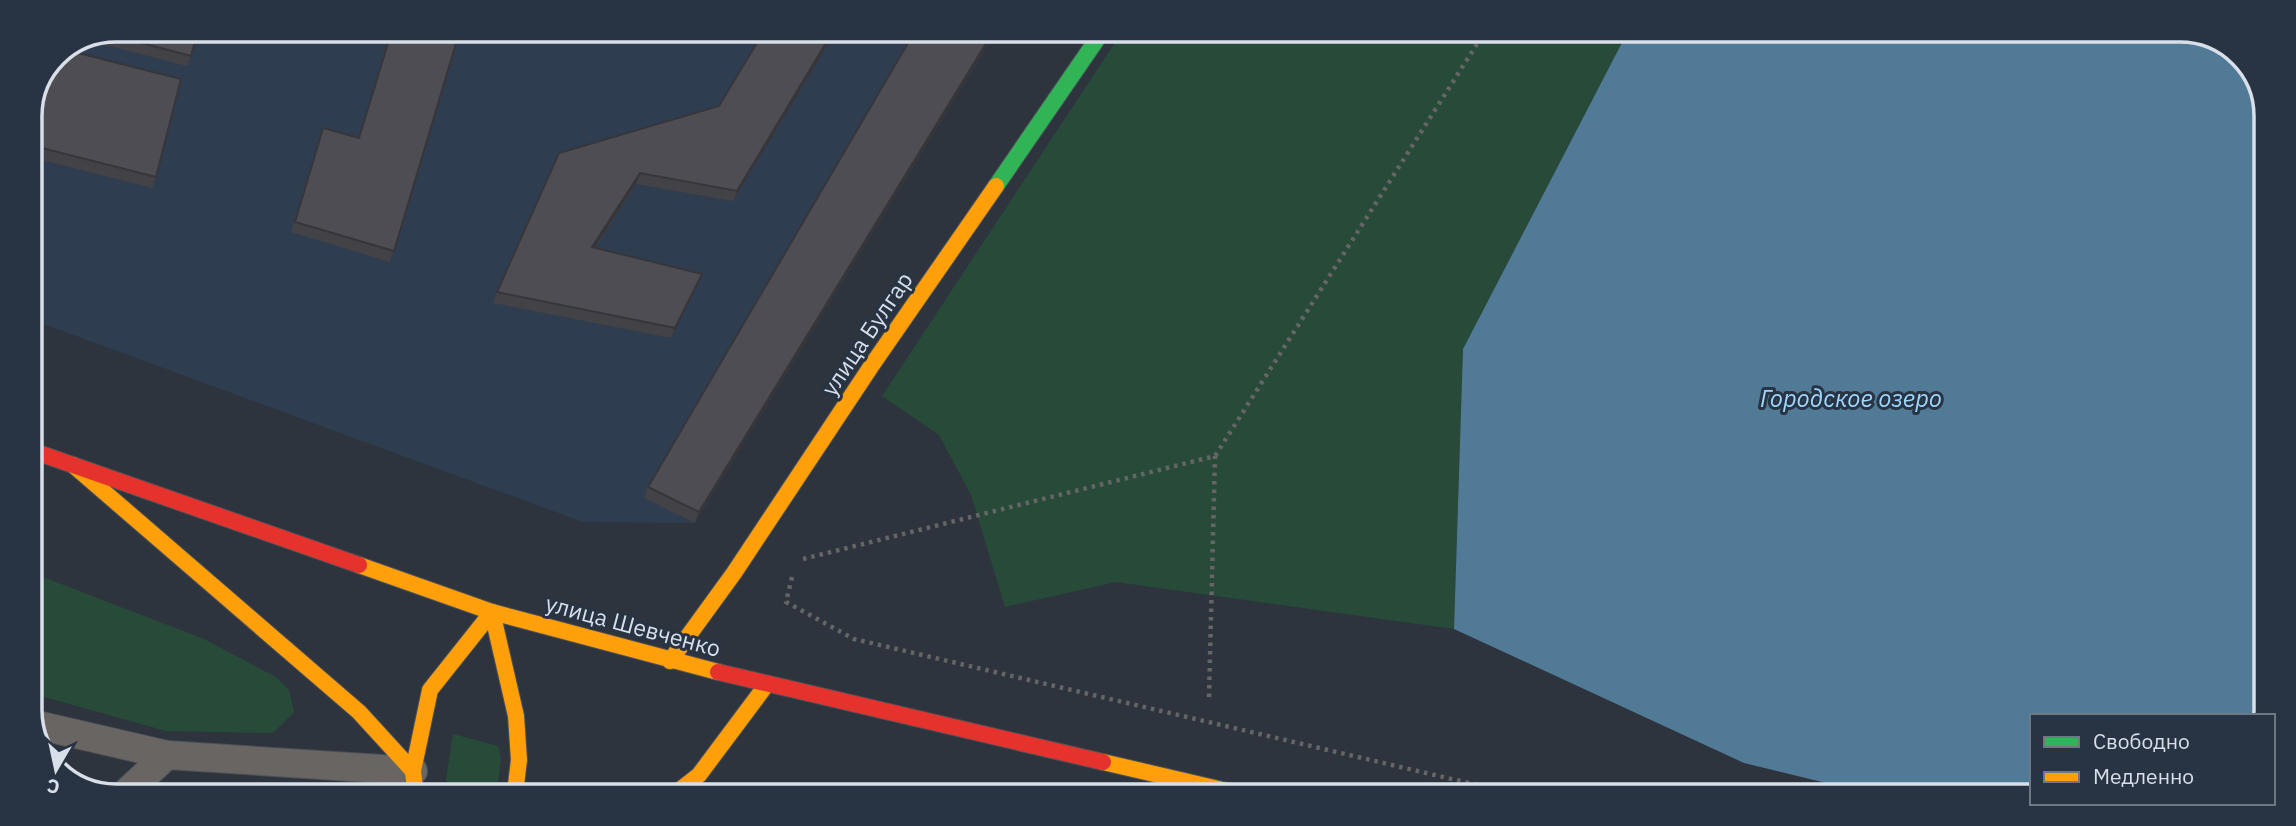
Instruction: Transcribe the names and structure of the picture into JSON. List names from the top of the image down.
{
  "streets": {
    "street": ["улица Булгар", "улица Шевченко"]
  },
  "crossings": [
    ["улица Булгар", "улица Шевченко"]
  ],
  "water": ["Городское озеро"],
  "legend": ["Свободно", "Медленно"],
  "north": "bottom"
}
